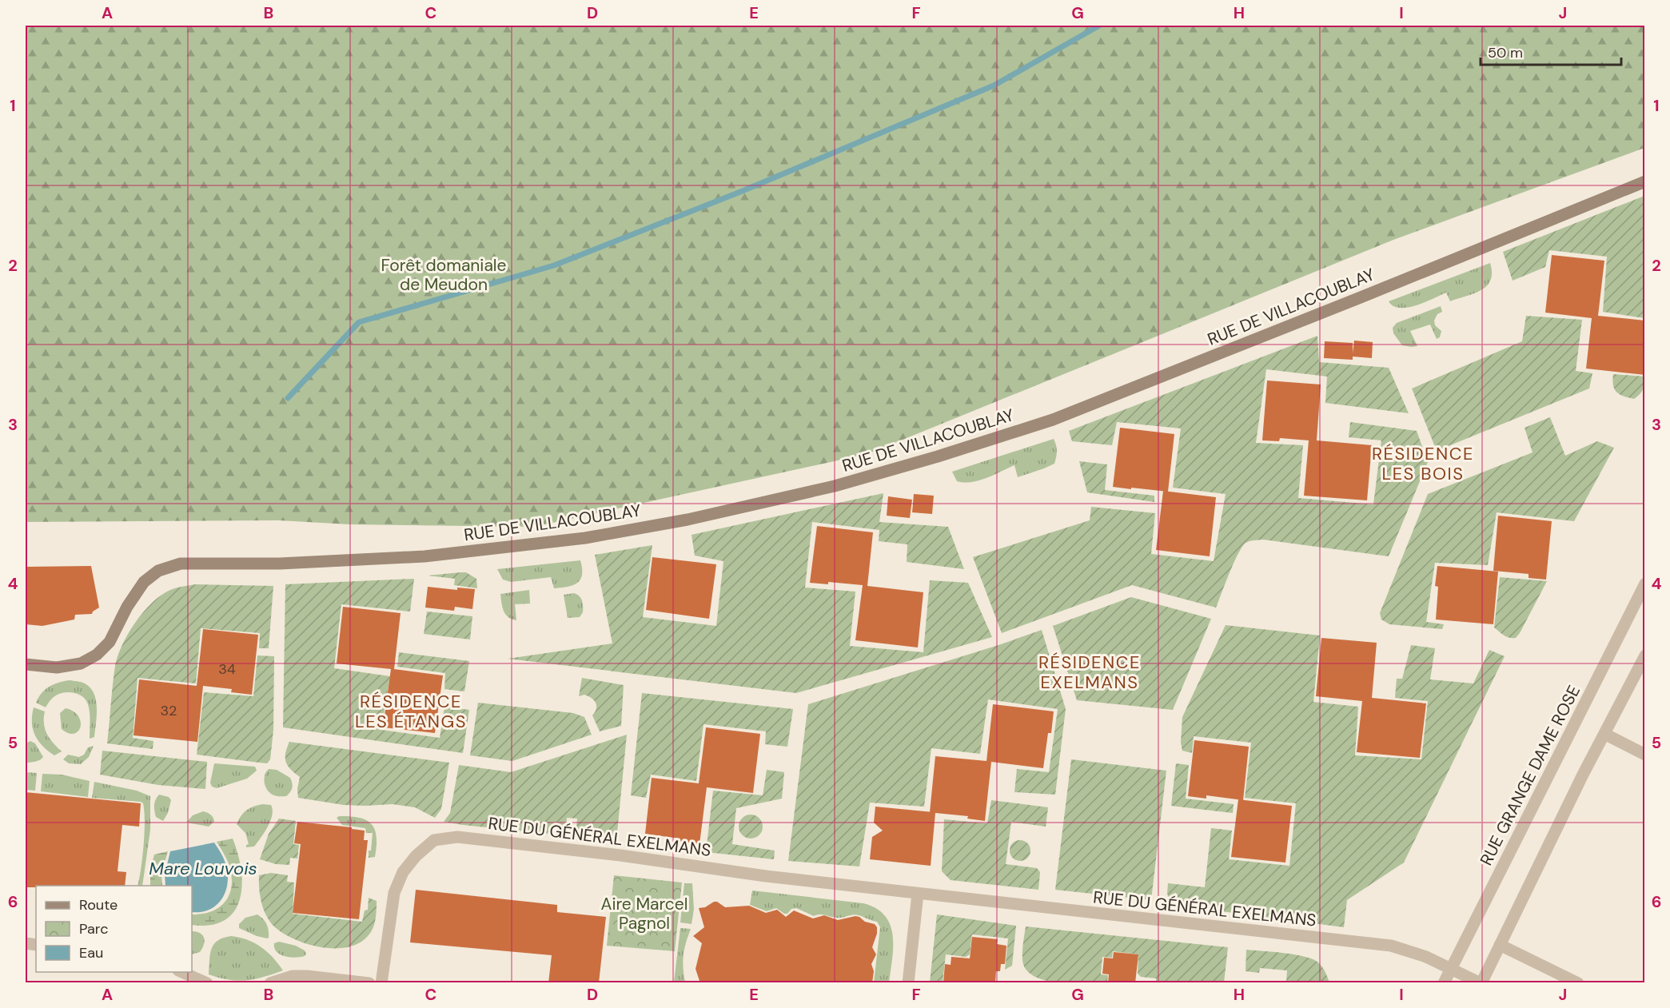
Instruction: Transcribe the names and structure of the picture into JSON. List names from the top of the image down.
{
  "streets": {
    "street": ["RUE DE VILLACOUBLAY", "RUE GRANGE DAME ROSE", "RUE DU GÉNÉRAL EXELMANS"]
  },
  "crossings": [
    ["RUE GRANGE DAME ROSE", "RUE DU GÉNÉRAL EXELMANS"]
  ],
  "districts": ["RÉSIDENCE LES BOIS", "RÉSIDENCE EXELMANS", "RÉSIDENCE LES ÉTANGS"],
  "water": ["Mare Louvois"],
  "parks": ["Forêt domaniale de Meudon", "Aire Marcel Pagnol"],
  "house_numbers": ["34", "32"],
  "legend": ["Route", "Parc", "Eau"],
  "scale_bar": "50 m",
  "grid": {
    "columns": [
      "A",
      "B",
      "C",
      "D",
      "E",
      "F",
      "G",
      "H",
      "I",
      "J"
    ],
    "rows": [
      "1",
      "2",
      "3",
      "4",
      "5",
      "6"
    ]
  }
}
